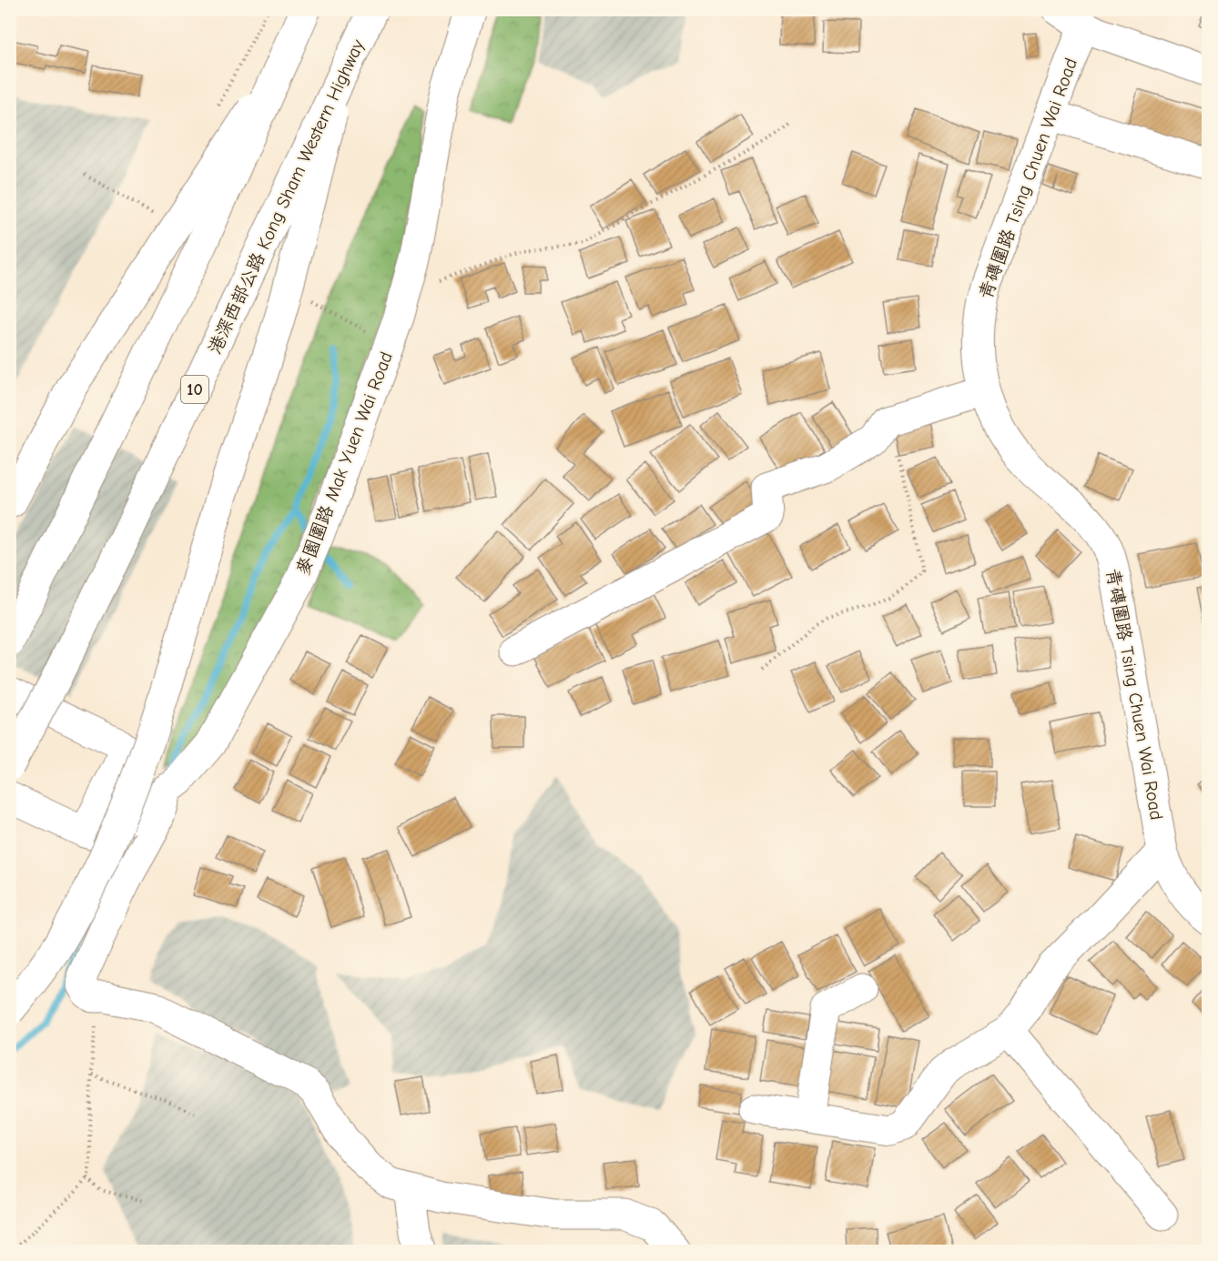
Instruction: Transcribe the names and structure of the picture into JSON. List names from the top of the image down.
{
  "streets": {
    "main road": [
      "青磚圍路 Tsing Chuen Wai Road",
      "港深西部公路 Kong Sham Western Highway",
      "10",
      "麥園圍路 Mak Yuen Wai Road"
    ]
  }
}
